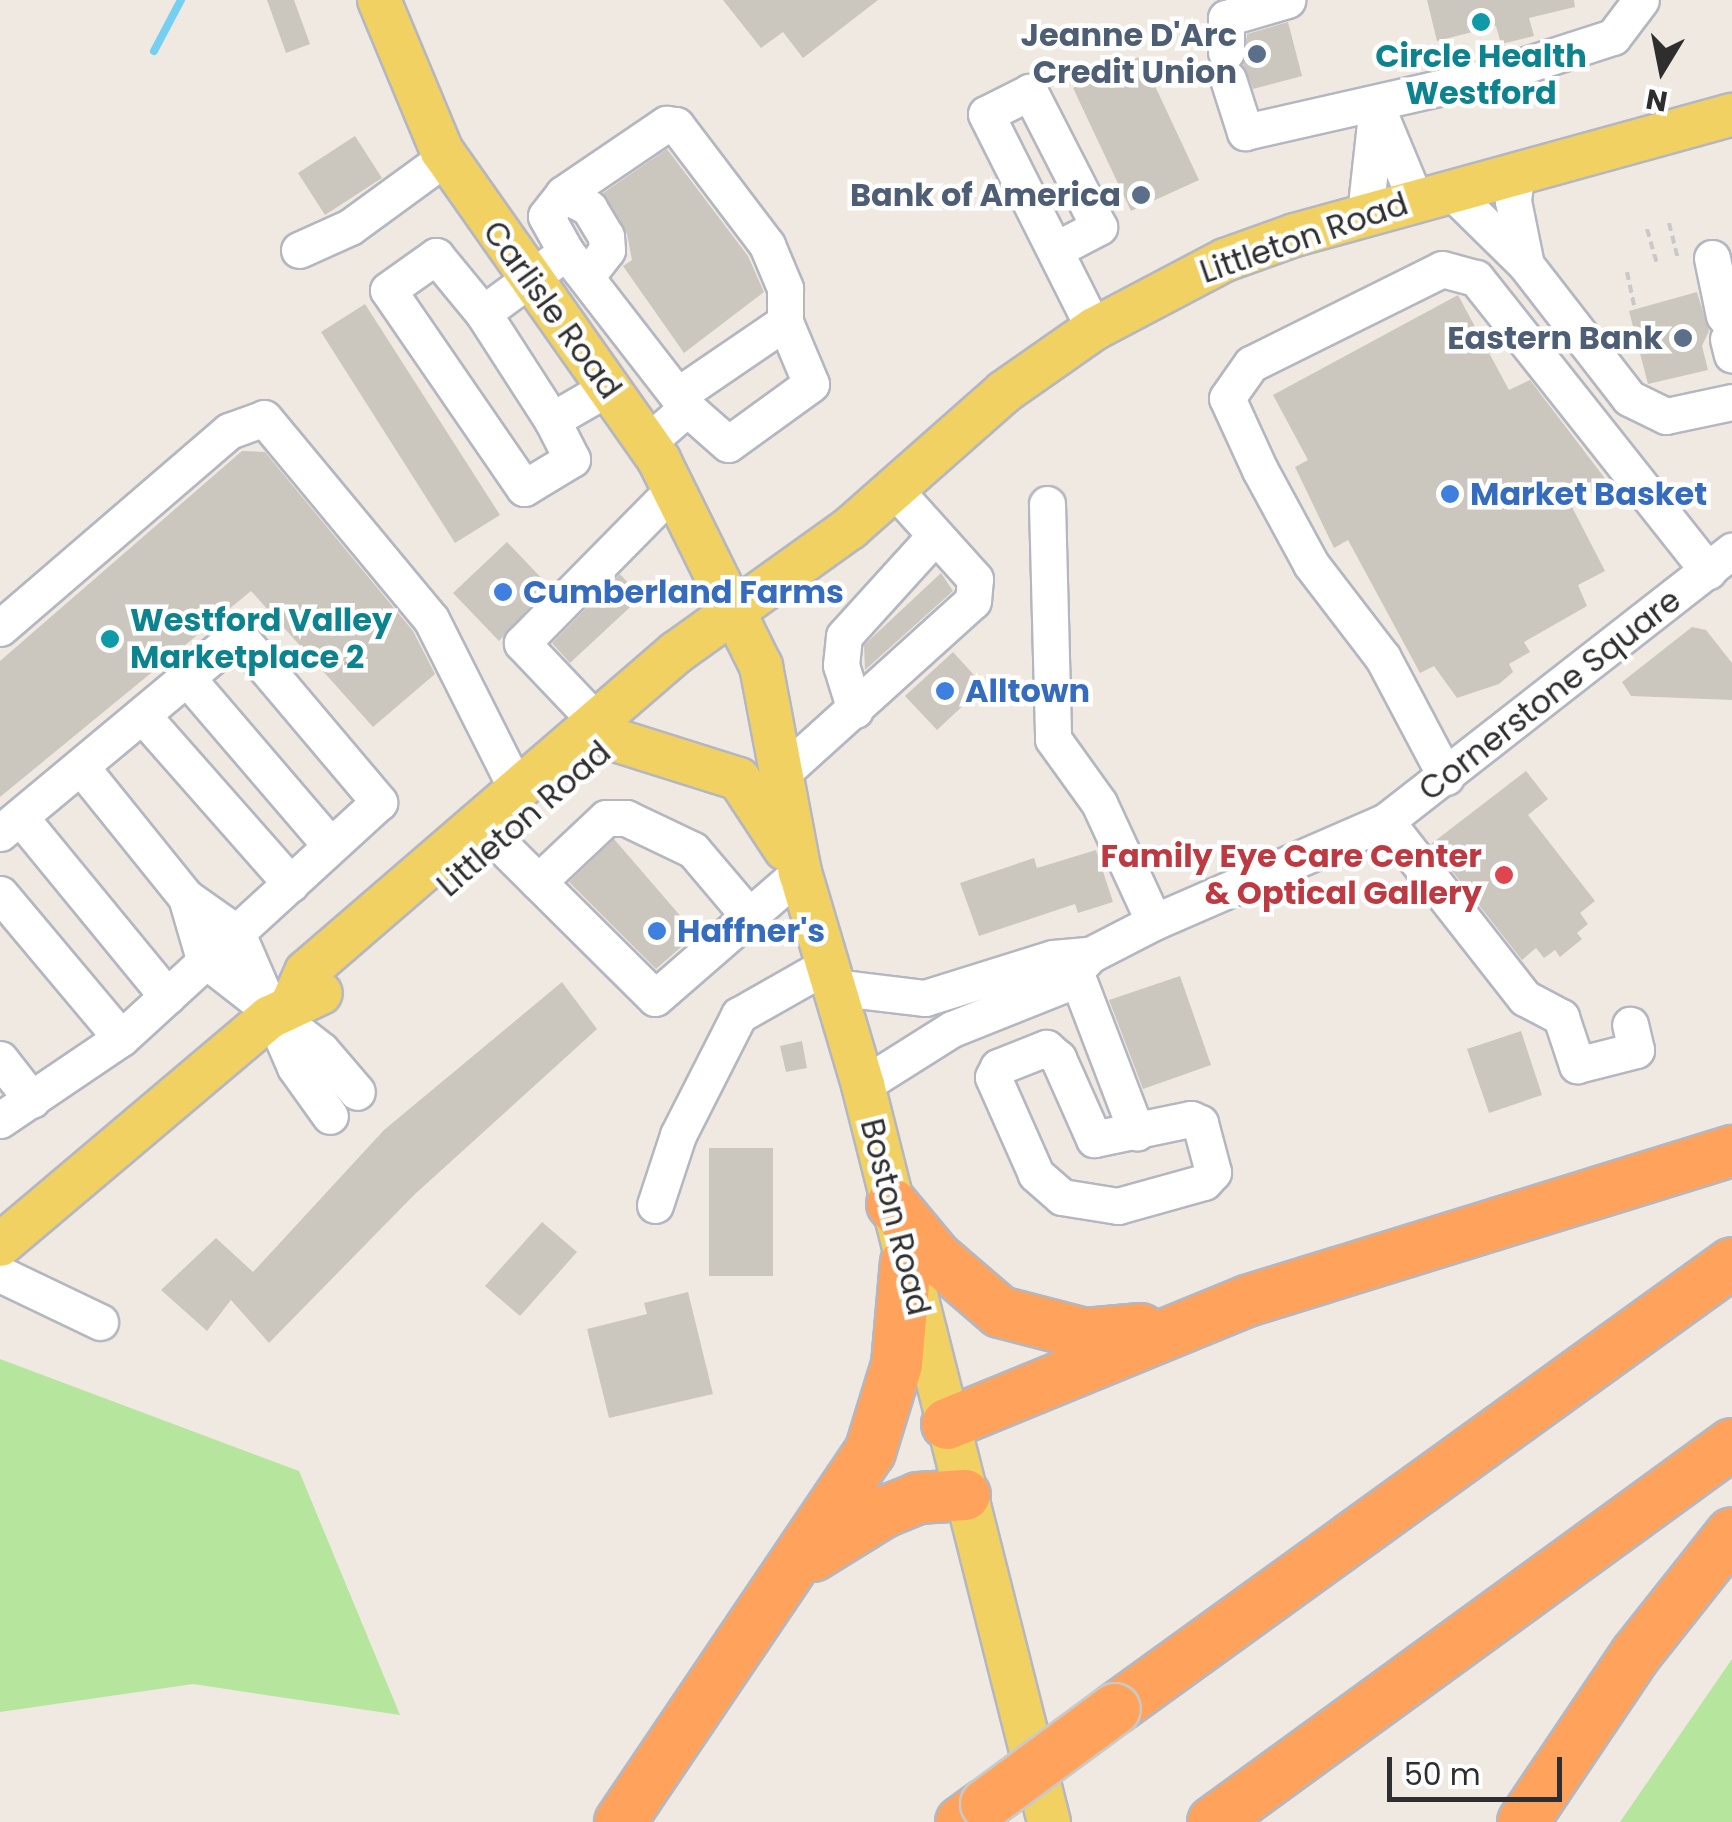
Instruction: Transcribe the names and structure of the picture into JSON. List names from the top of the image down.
{
  "streets": {
    "main road": ["Littleton Road", "Carlisle Road", "Boston Road"],
    "lane": ["Cornerstone Square"]
  },
  "crossings": [
    ["Littleton Road", "Carlisle Road"],
    ["Littleton Road", "Boston Road"],
    ["Carlisle Road", "Boston Road"],
    ["Cornerstone Square", "Boston Road"]
  ],
  "places": [
    "Circle Health Westford",
    "Jeanne D'Arc Credit Union",
    "Bank of America",
    "Eastern Bank",
    "Market Basket",
    "Cumberland Farms",
    "Westford Valley Marketplace 2",
    "Alltown",
    "Family Eye Care Center & Optical Gallery",
    "Haffner's"
  ],
  "scale_bar": "50 m",
  "north": "bottom"
}
